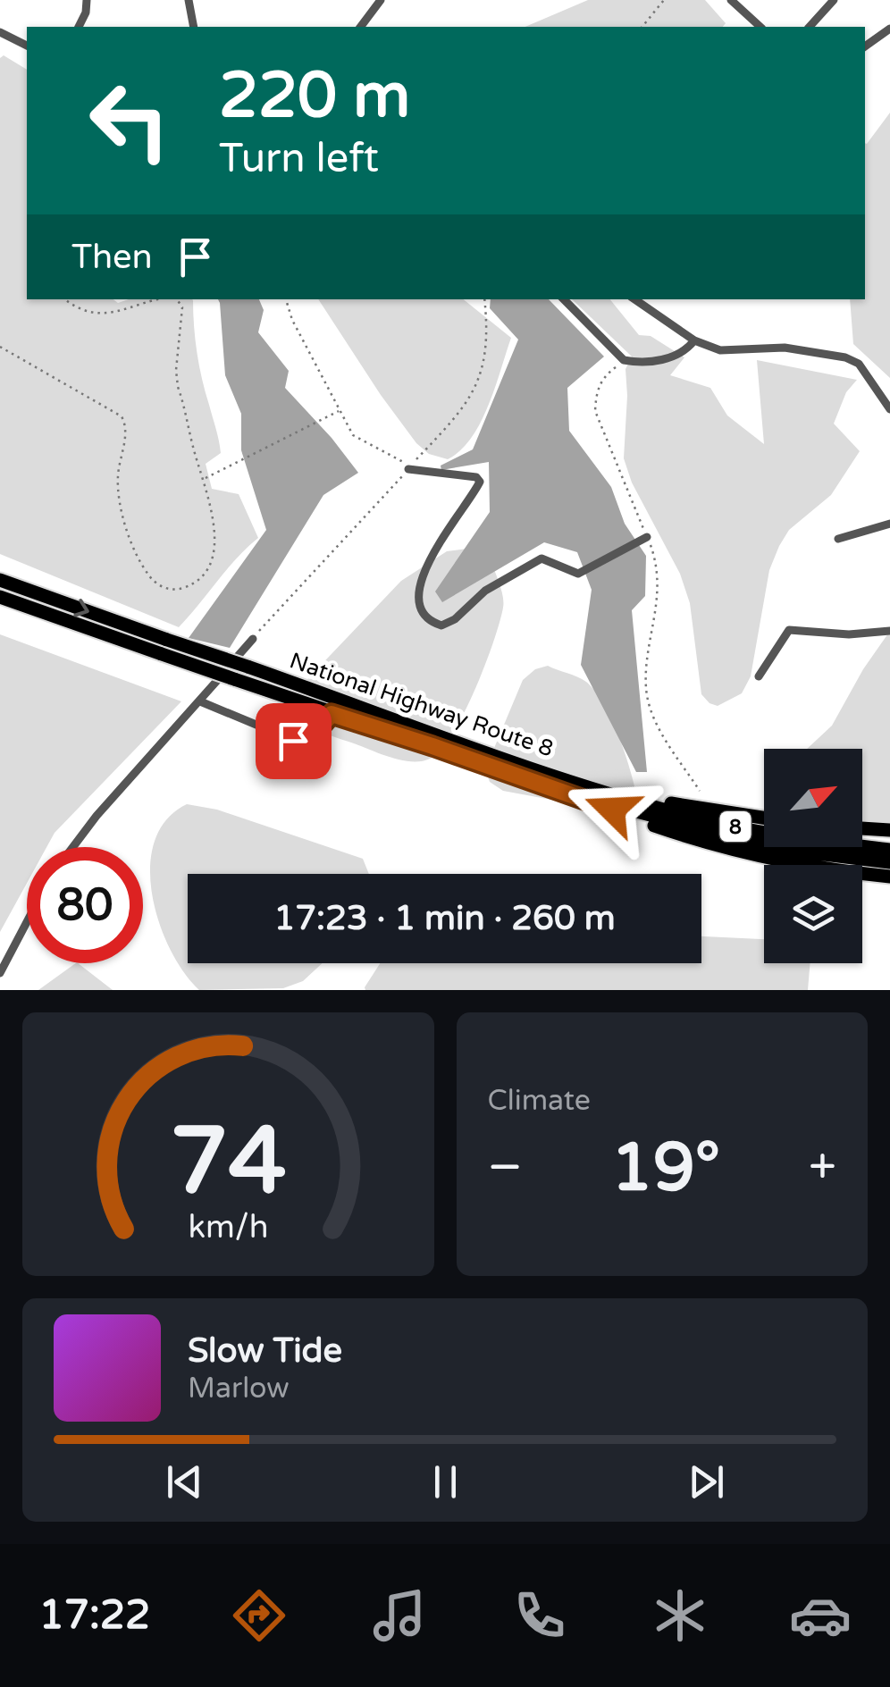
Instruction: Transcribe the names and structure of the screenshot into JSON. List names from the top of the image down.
{
  "streets": {
    "highway": ["National Highway Route 8", "8"]
  },
  "north": "top right",
  "page": {
    "turn": ["220 m", "Turn left"],
    "then": "Then",
    "limit": "80",
    "trip": "17:23 · 1 min · 260 m",
    "tile": "Climate",
    "heat": ["−", "19°", "+"],
    "song": ["Slow Tide", "Marlow"],
    "tabs": "17:22",
    "gauge": ["74", "km/h"]
  }
}
